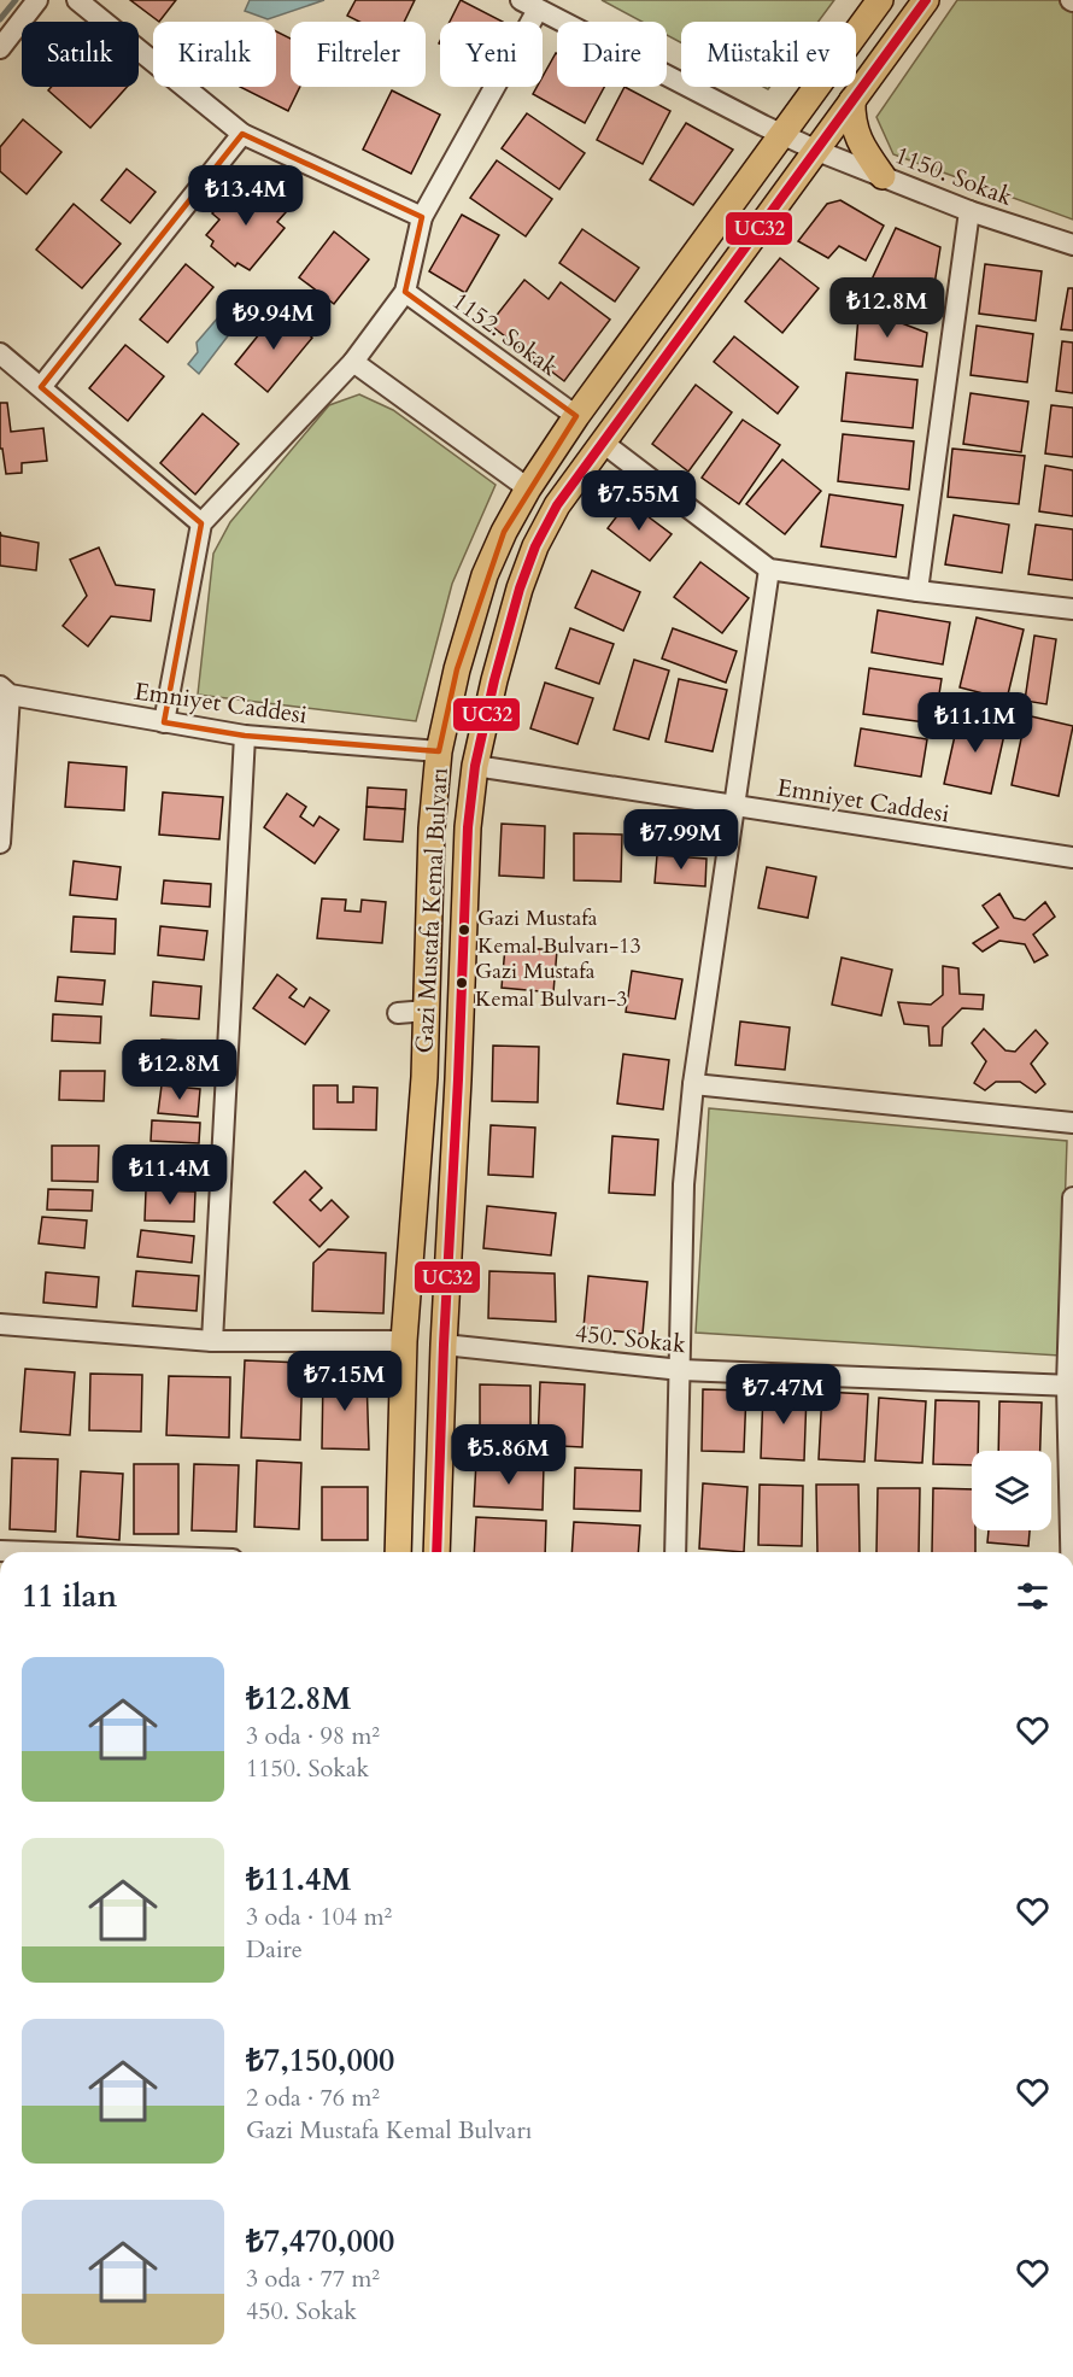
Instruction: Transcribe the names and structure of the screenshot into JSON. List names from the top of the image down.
{
  "streets": {
    "main road": ["Gazi Mustafa Kemal Bulvarı"],
    "street": [
      "1150. Sokak",
      "1152. Sokak",
      "Emniyet Caddesi",
      "450. Sokak"
    ]
  },
  "crossings": [
    ["1150. Sokak", "Gazi Mustafa Kemal Bulvarı"],
    ["1152. Sokak", "Gazi Mustafa Kemal Bulvarı"],
    ["Emniyet Caddesi", "Gazi Mustafa Kemal Bulvarı"],
    ["Gazi Mustafa Kemal Bulvarı", "450. Sokak"]
  ],
  "places": ["Gazi Mustafa Kemal Bulvarı-13", "Gazi Mustafa Kemal Bulvarı-3"],
  "lines": ["transit line UC32"],
  "page": {
    "chip": [
      "Satılık",
      "Kiralık",
      "Filtreler",
      "Yeni",
      "Daire",
      "Müstakil ev"
    ],
    "price": [
      "₺13.4M",
      "₺12.8M",
      "₺9.94M",
      "₺7.55M",
      "₺11.1M",
      "₺7.99M",
      "₺12.8M",
      "₺11.4M",
      "₺7.15M",
      "₺7.47M",
      "₺5.86M"
    ],
    "heading": "11 ilan",
    "list": [
      {
        "name": "₺12.8M",
        "note": "3 oda · 98 m² · 1150. Sokak"
      },
      {
        "name": "₺11.4M",
        "note": "3 oda · 104 m² · Daire"
      },
      {
        "name": "₺7,150,000",
        "note": "2 oda · 76 m² · Gazi Mustafa Kemal Bulvarı"
      },
      {
        "name": "₺7,470,000",
        "note": "3 oda · 77 m² · 450. Sokak"
      }
    ]
  }
}
